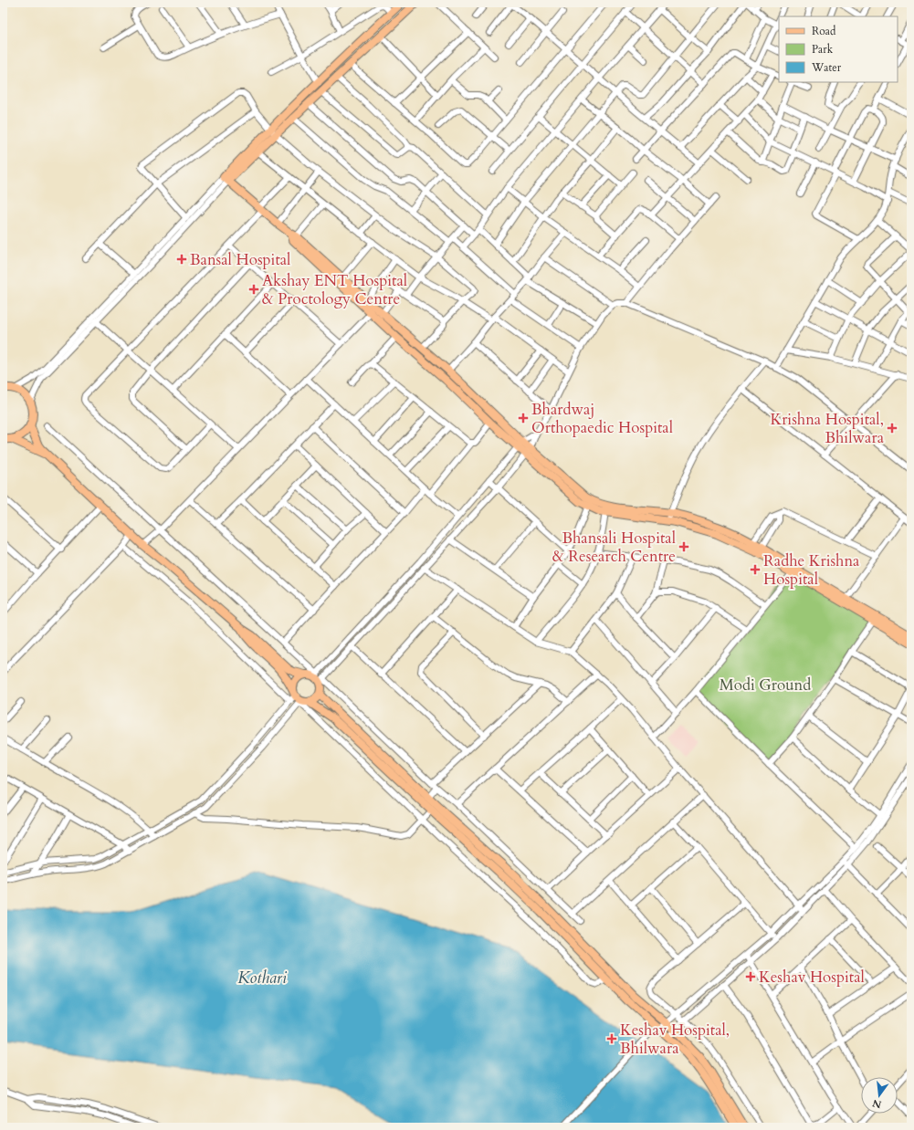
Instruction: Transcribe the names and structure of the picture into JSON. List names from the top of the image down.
{
  "water": ["Kothari"],
  "parks": ["Modi Ground"],
  "places": {
    "health": [
      "Bansal Hospital",
      "Akshay ENT Hospital & Proctology Centre",
      "Bhardwaj Orthopaedic Hospital",
      "Krishna Hospital, Bhilwara",
      "Bhansali Hospital & Research Centre",
      "Radhe Krishna Hospital",
      "Keshav Hospital",
      "Keshav Hospital, Bhilwara"
    ]
  },
  "legend": ["Road", "Park", "Water"],
  "north": "bottom"
}
